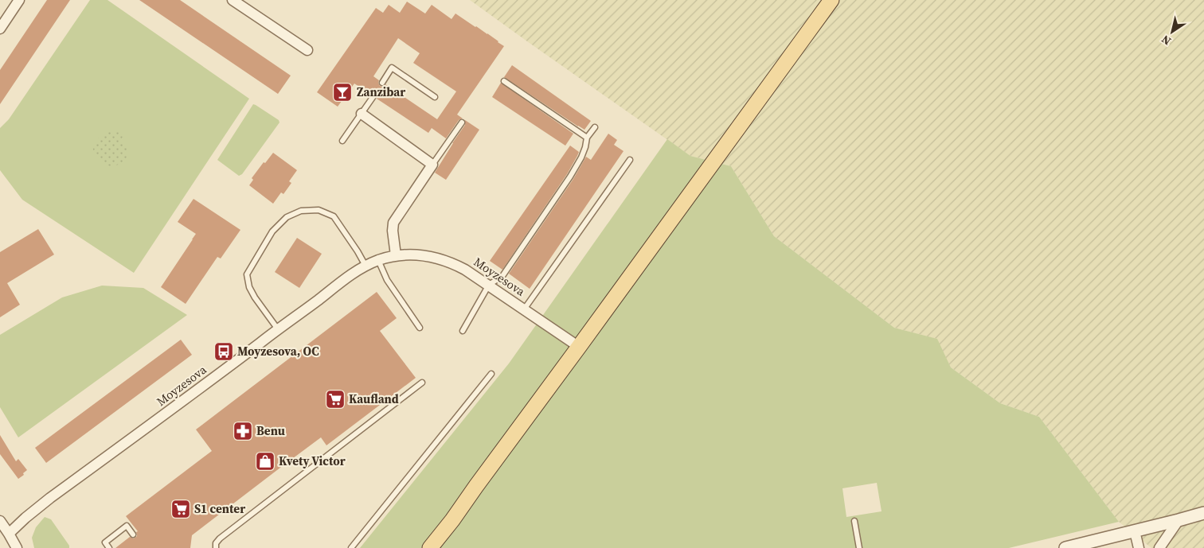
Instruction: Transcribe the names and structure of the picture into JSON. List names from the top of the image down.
{
  "streets": {
    "street": ["Moyzesova"]
  },
  "places": {
    "bar": ["Zanzibar"],
    "bus stop": ["Moyzesova, OC"],
    "supermarket": ["Kaufland", "S1 center"],
    "pharmacy": ["Benu"],
    "shop": ["Kvety Victor"]
  },
  "north": "bottom left"
}
